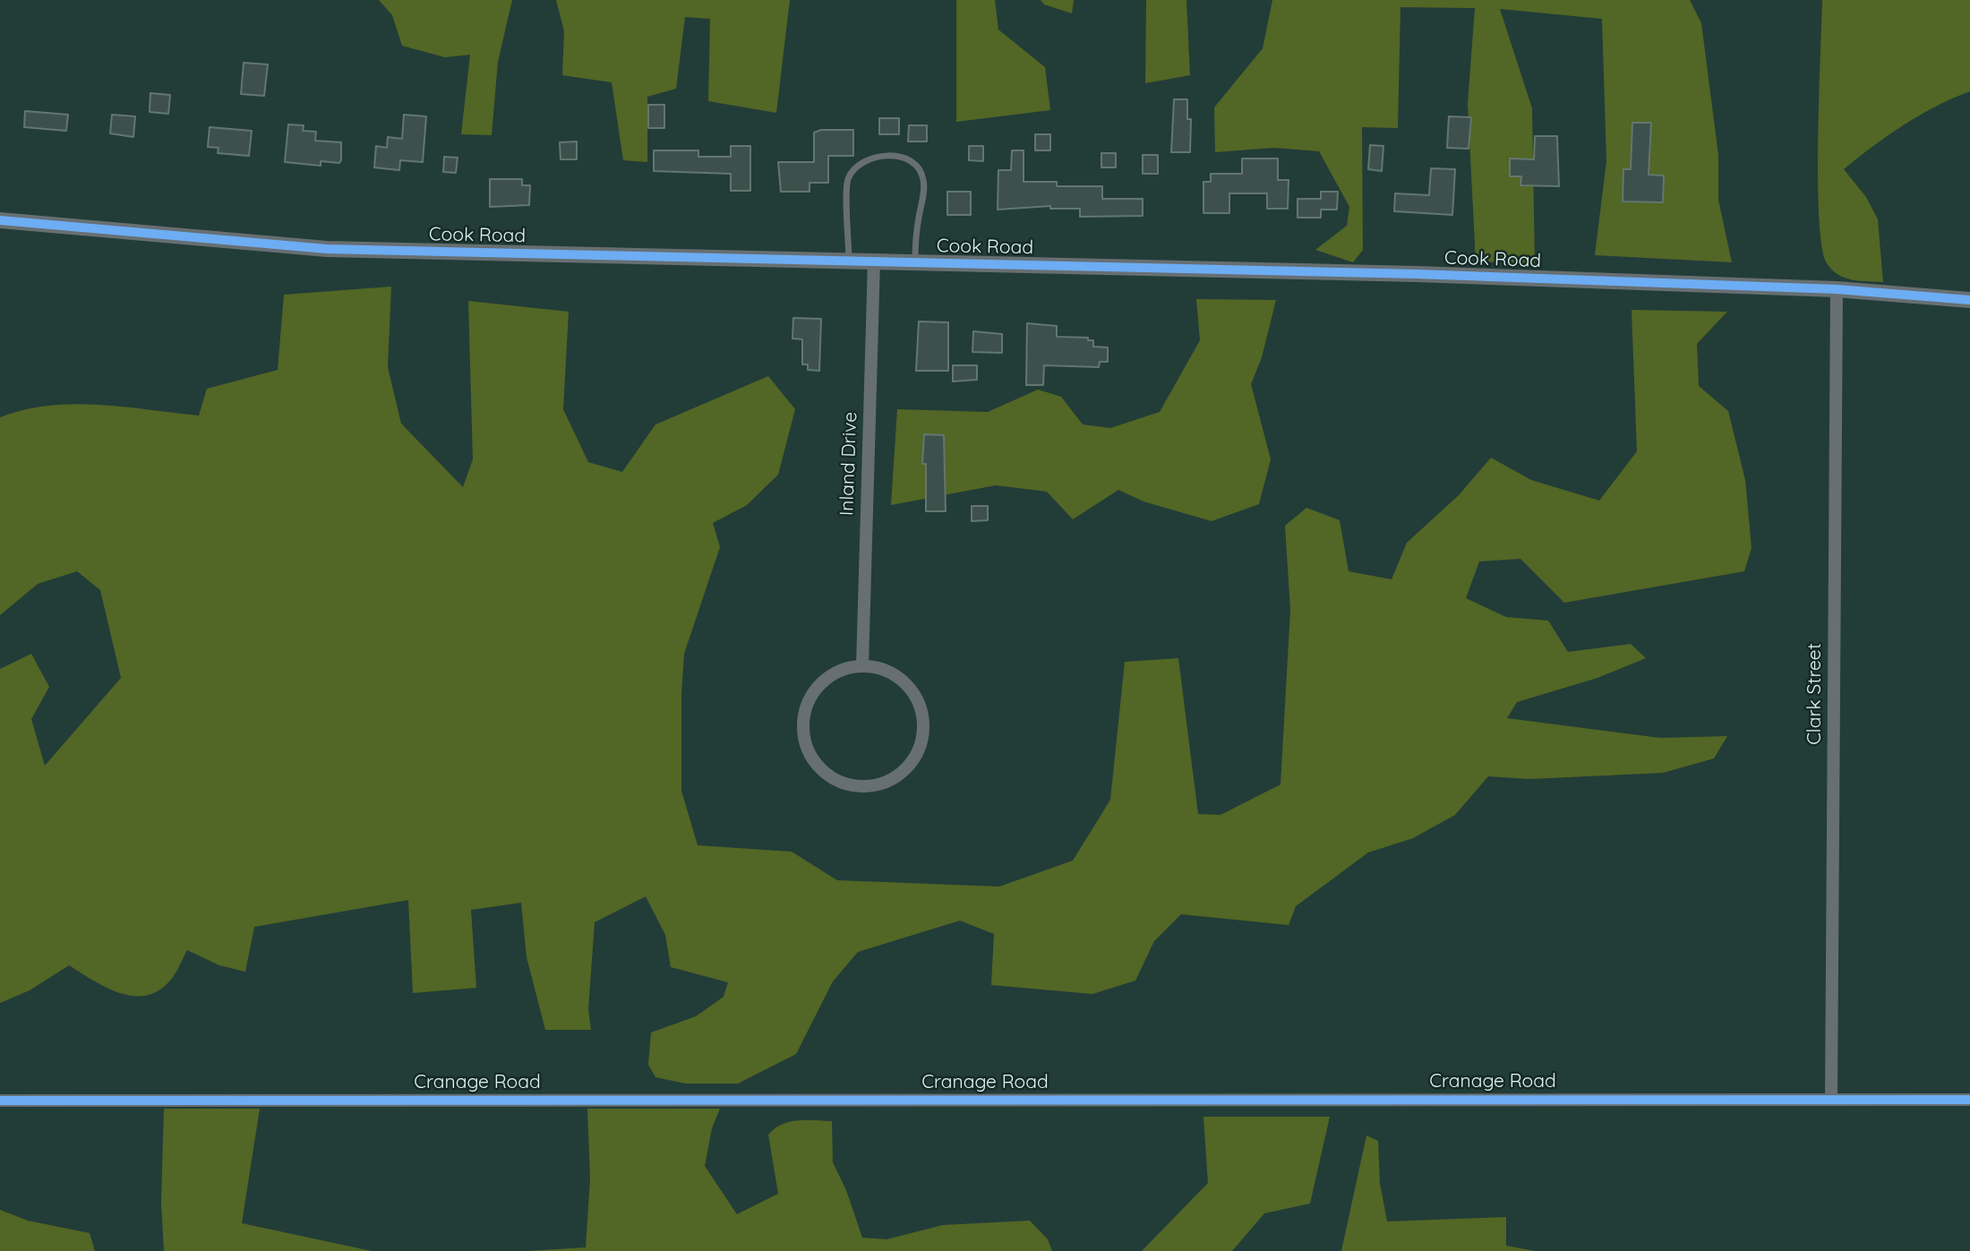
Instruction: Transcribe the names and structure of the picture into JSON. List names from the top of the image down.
{
  "streets": {
    "street": [
      "Cook Road",
      "Inland Drive",
      "Clark Street",
      "Cranage Road"
    ]
  },
  "crossings": [
    ["Cook Road", "Inland Drive"],
    ["Cook Road", "Clark Street"],
    ["Clark Street", "Cranage Road"]
  ]
}
